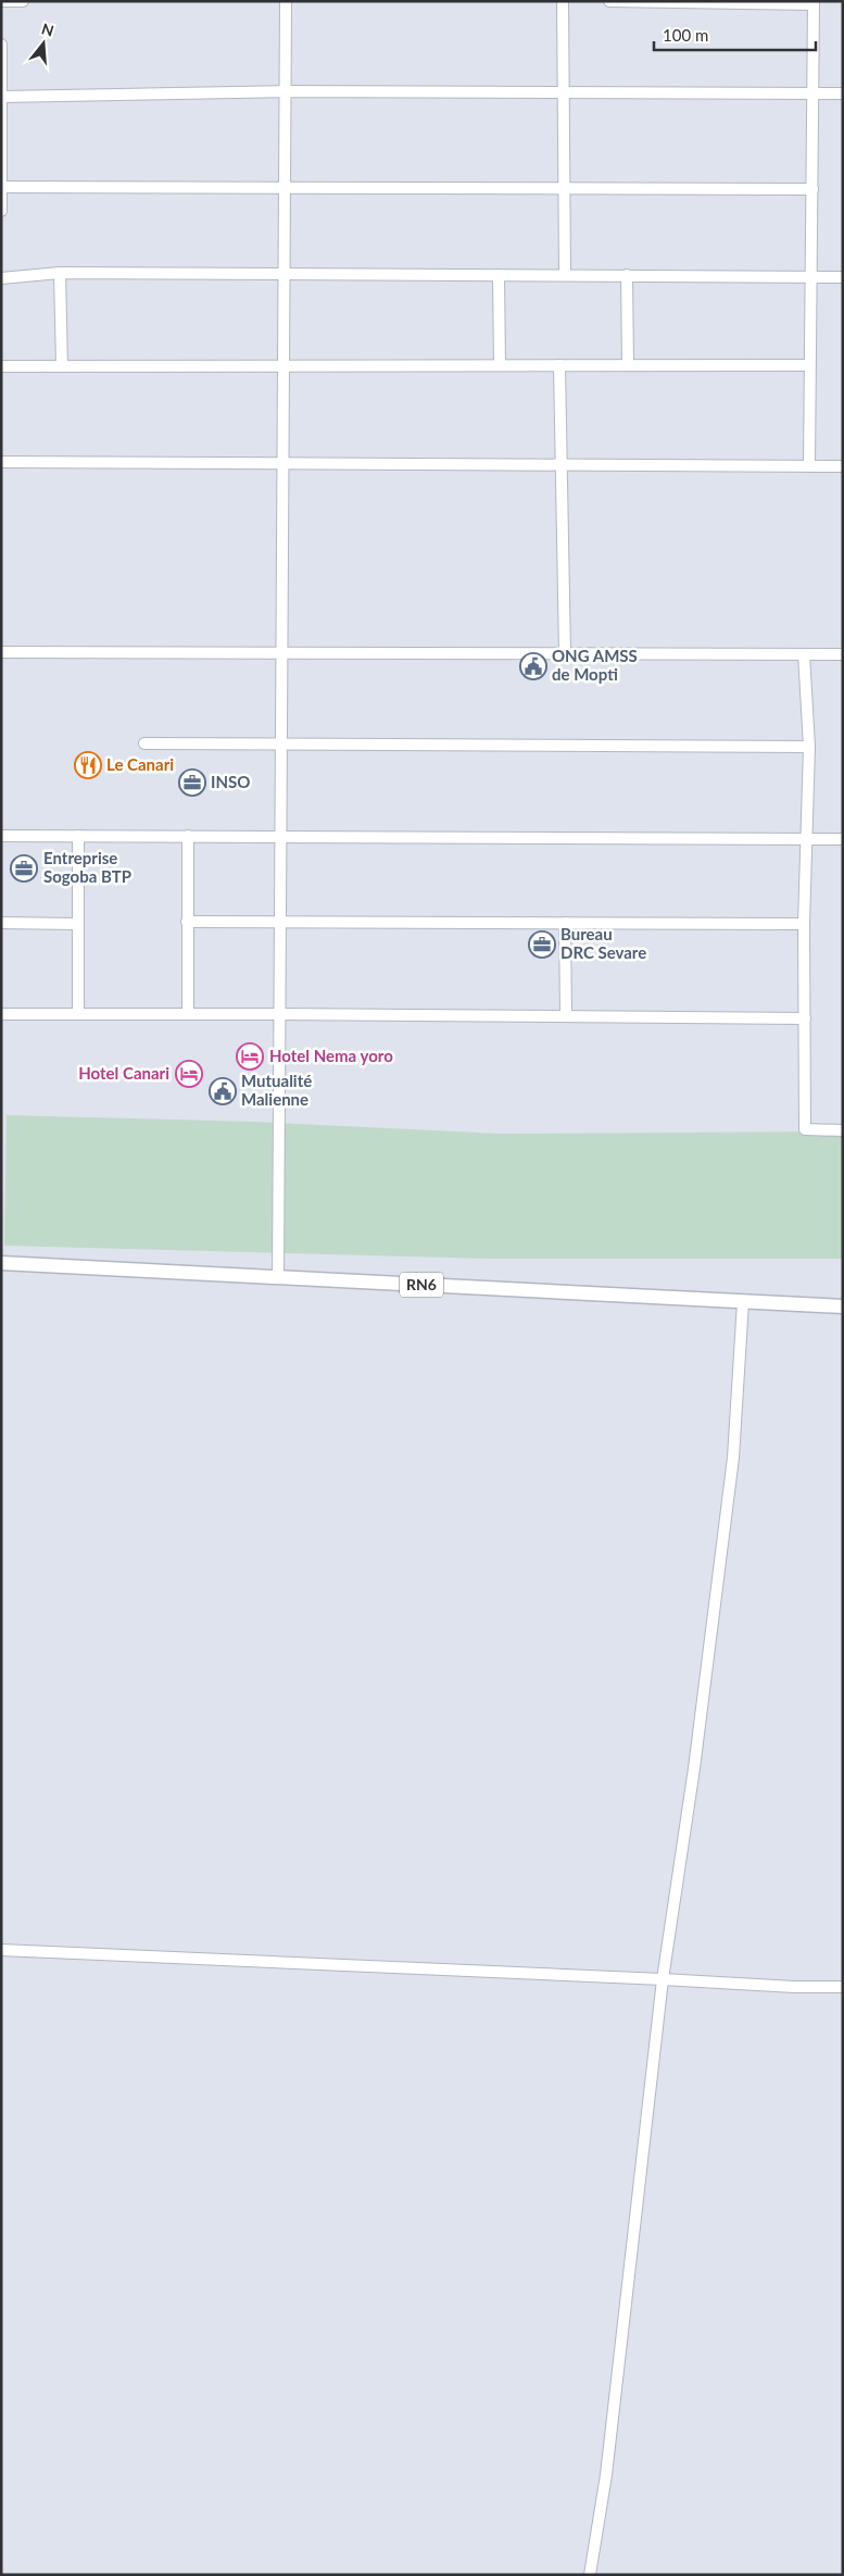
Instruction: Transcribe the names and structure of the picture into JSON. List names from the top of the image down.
{
  "streets": {
    "main road": ["RN6"]
  },
  "places": {
    "public building": ["ONG AMSS de Mopti", "Mutualité Malienne"],
    "restaurant": ["Le Canari"],
    "office": ["INSO", "Entreprise Sogoba BTP", "Bureau DRC Sevare"],
    "hotel": ["Hotel Nema yoro", "Hotel Canari"]
  },
  "scale_bar": "100 m",
  "north": "top"
}
